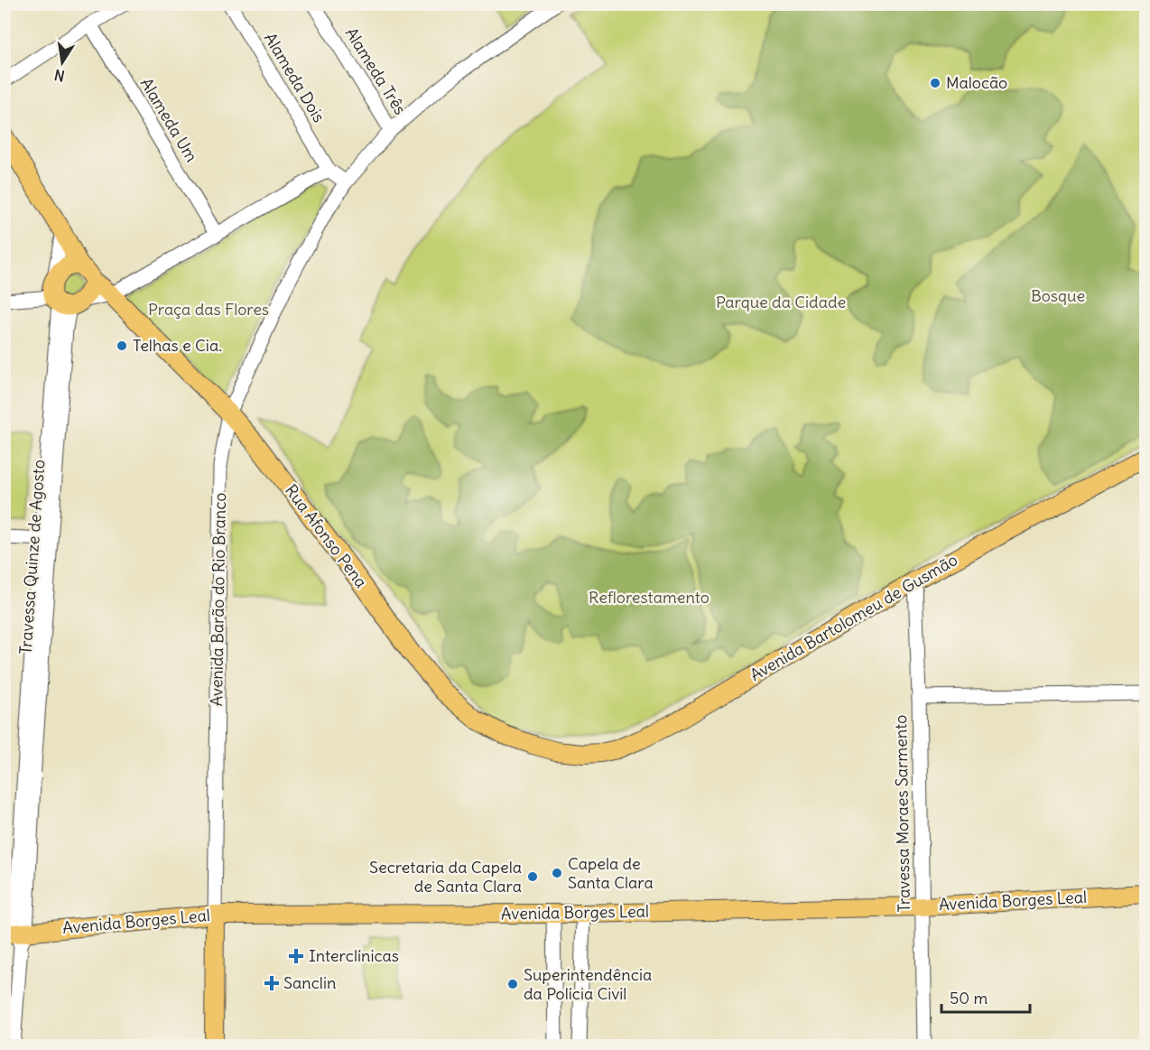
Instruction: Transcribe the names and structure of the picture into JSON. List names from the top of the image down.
{
  "streets": {
    "main road": [
      "Rua Afonso Pena",
      "Avenida Barão do Rio Branco",
      "Avenida Bartolomeu de Gusmão",
      "Avenida Borges Leal"
    ],
    "street": [
      "Alameda Três",
      "Alameda Dois",
      "Alameda Um",
      "Travessa Quinze de Agosto",
      "Travessa Moraes Sarmento"
    ]
  },
  "crossings": [
    ["Alameda Três", "Avenida Barão do Rio Branco"],
    ["Rua Afonso Pena", "Travessa Quinze de Agosto"],
    ["Rua Afonso Pena", "Avenida Barão do Rio Branco"],
    ["Rua Afonso Pena", "Avenida Bartolomeu de Gusmão"],
    ["Travessa Quinze de Agosto", "Avenida Borges Leal"],
    ["Avenida Barão do Rio Branco", "Avenida Borges Leal"],
    ["Avenida Bartolomeu de Gusmão", "Travessa Moraes Sarmento"],
    ["Travessa Moraes Sarmento", "Avenida Borges Leal"]
  ],
  "parks": [
    "Bosque",
    "Parque da Cidade",
    "Praça das Flores",
    "Reflorestamento"
  ],
  "places": {
    "other": [
      "Malocão",
      "Telhas e Cia.",
      "Capela de Santa Clara",
      "Secretaria da Capela de Santa Clara",
      "Superintendência da Polícia Civil"
    ],
    "health": ["Interclínicas", "Sanclin"]
  },
  "scale_bar": "50 m",
  "north": "bottom"
}
